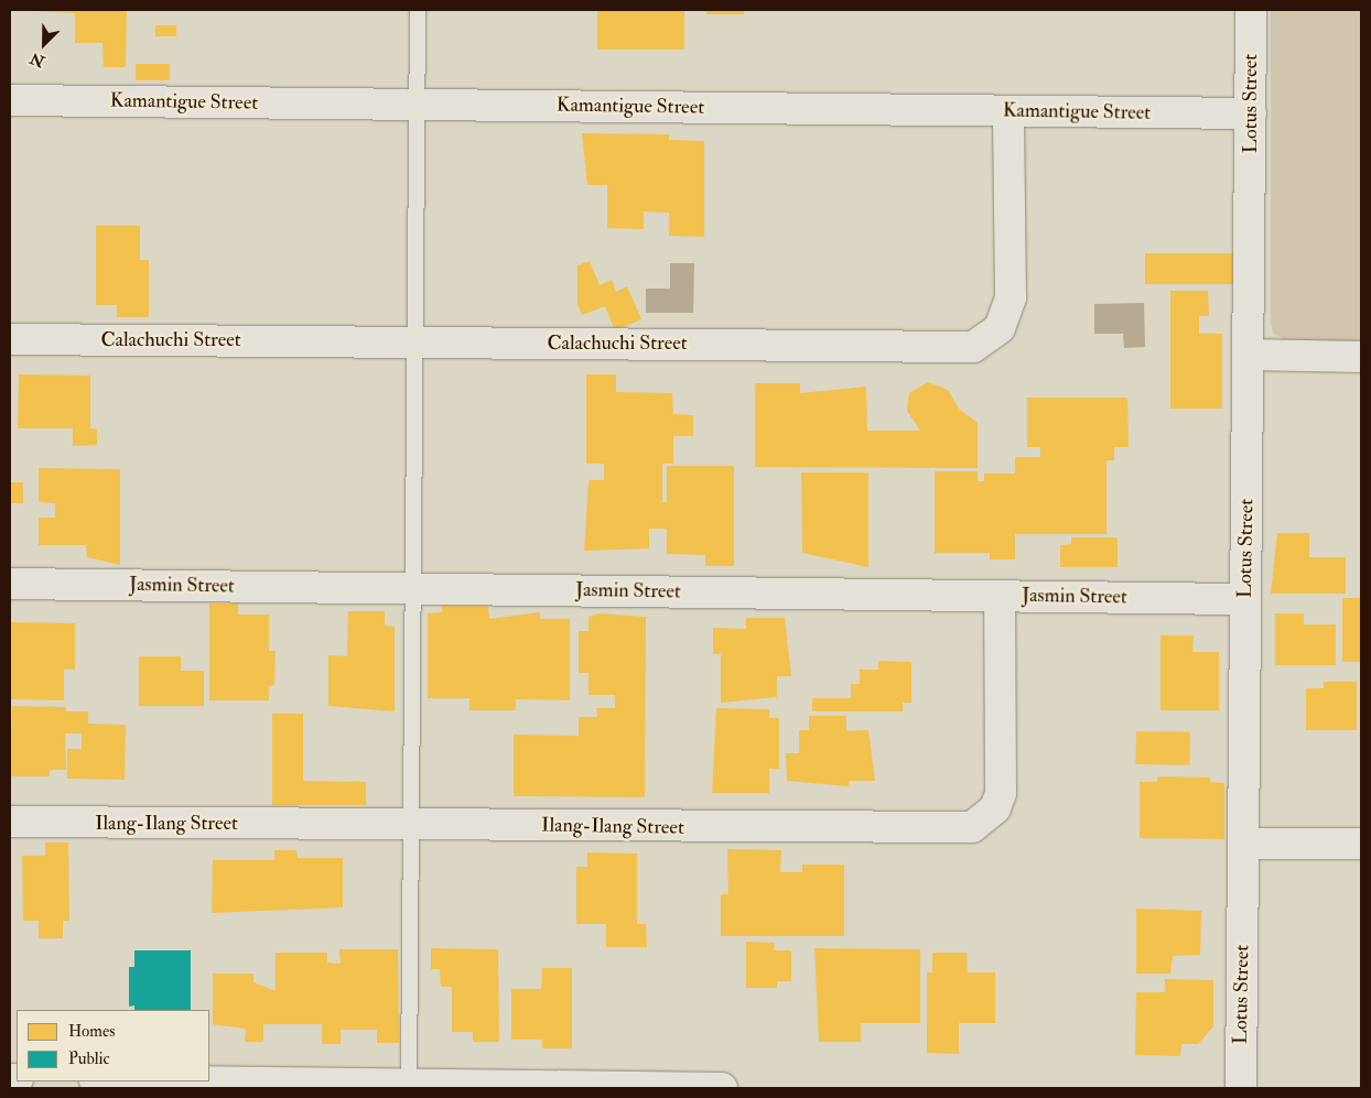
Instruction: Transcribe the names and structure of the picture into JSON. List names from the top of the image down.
{
  "streets": {
    "street": [
      "Kamantigue Street",
      "Lotus Street",
      "Calachuchi Street",
      "Jasmin Street",
      "Ilang-Ilang Street"
    ]
  },
  "crossings": [
    ["Kamantigue Street", "Lotus Street"],
    ["Kamantigue Street", "Calachuchi Street"],
    ["Lotus Street", "Jasmin Street"],
    ["Jasmin Street", "Ilang-Ilang Street"]
  ],
  "legend": ["Homes", "Public"],
  "north": "bottom left"
}
